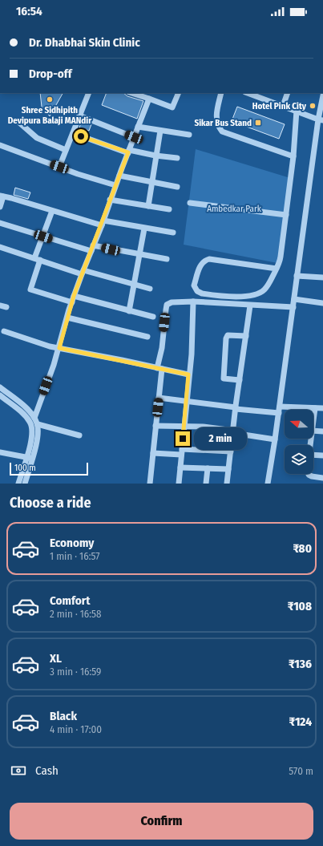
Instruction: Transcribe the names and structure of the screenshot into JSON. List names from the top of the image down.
{
  "parks": ["Ambedkar Park"],
  "places": {
    "other": ["Shree Sidhipith Devipura Balaji MANdir", "Hotel Pink City"],
    "transit": ["Sikar Bus Stand"]
  },
  "scale_bar": "100 m",
  "north": "left",
  "page": {
    "status": "16:54",
    "banner": ["Dr. Dhabhai Skin Clinic", "Drop-off"],
    "bubble": "2 min",
    "scale": "100 m",
    "heading": "Choose a ride",
    "list": [
      {
        "name": "Economy",
        "note": "1 min · 16:57",
        "value": "₹80"
      },
      {
        "name": "Comfort",
        "note": "2 min · 16:58",
        "value": "₹108"
      },
      {
        "name": "XL",
        "note": "3 min · 16:59",
        "value": "₹136"
      },
      {
        "name": "Black",
        "note": "4 min · 17:00",
        "value": "₹124"
      }
    ],
    "pay": ["Cash", "570 m"],
    "buttons": "Confirm"
  }
}
